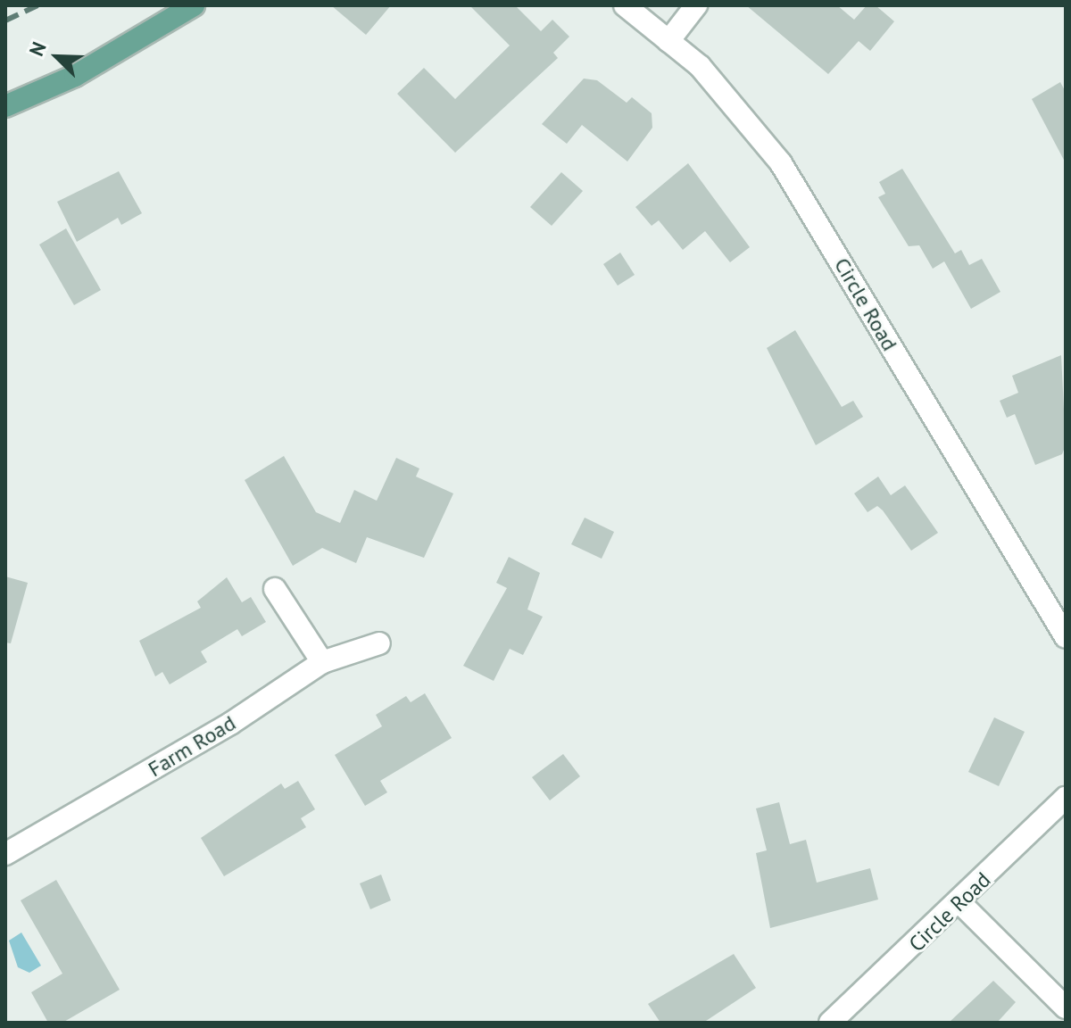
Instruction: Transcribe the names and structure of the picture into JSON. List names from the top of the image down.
{
  "streets": {
    "street": ["Circle Road", "Farm Road"]
  },
  "north": "top left"
}
